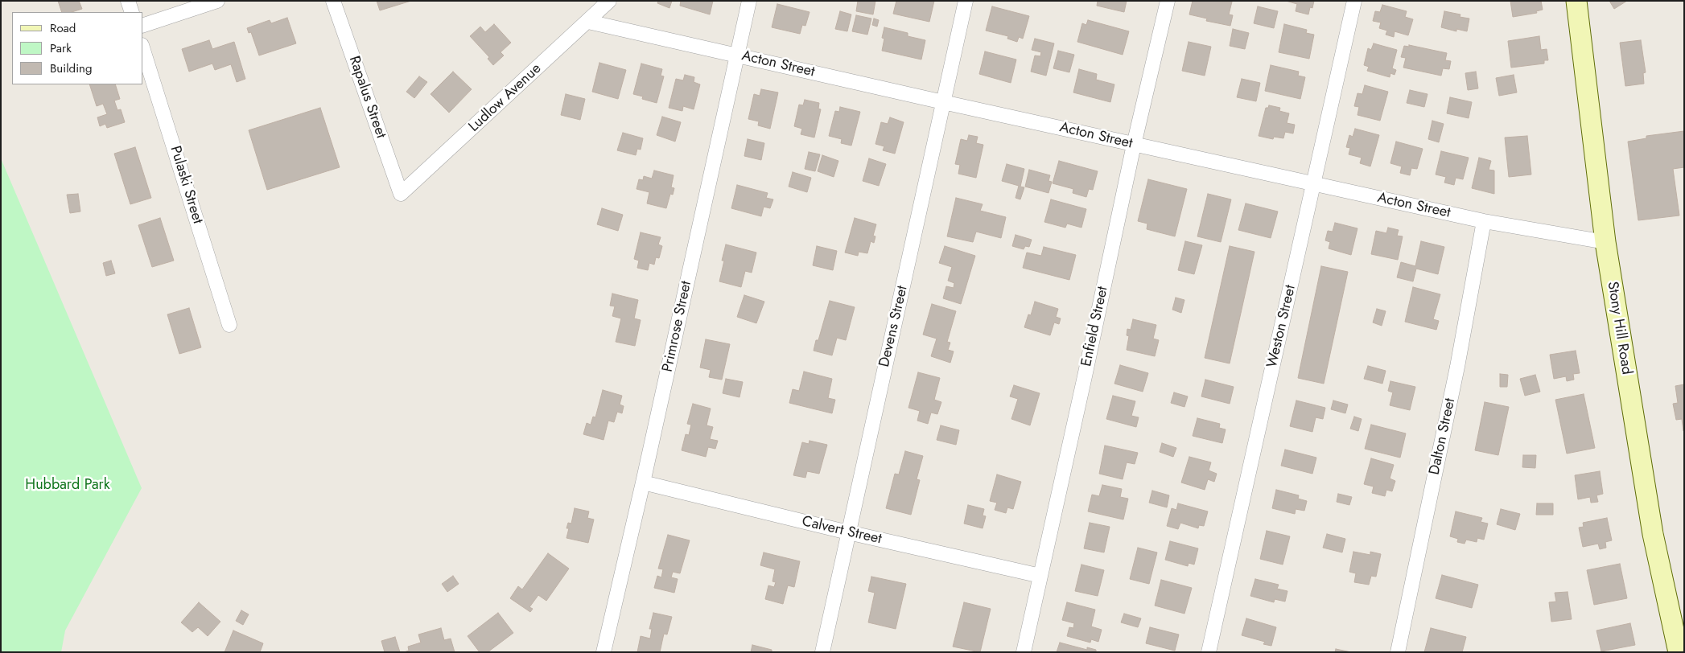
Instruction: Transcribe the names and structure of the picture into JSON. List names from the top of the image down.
{
  "streets": {
    "main road": ["Stony Hill Road"],
    "street": [
      "Acton Street",
      "Rapalus Street",
      "Ludlow Avenue",
      "Pulaski Street",
      "Primrose Street",
      "Devens Street",
      "Enfield Street",
      "Weston Street",
      "Dalton Street",
      "Calvert Street"
    ]
  },
  "crossings": [
    ["Acton Street", "Ludlow Avenue"],
    ["Acton Street", "Primrose Street"],
    ["Acton Street", "Devens Street"],
    ["Acton Street", "Enfield Street"],
    ["Acton Street", "Weston Street"],
    ["Acton Street", "Stony Hill Road"],
    ["Acton Street", "Dalton Street"],
    ["Rapalus Street", "Ludlow Avenue"],
    ["Primrose Street", "Calvert Street"],
    ["Devens Street", "Calvert Street"],
    ["Enfield Street", "Calvert Street"]
  ],
  "parks": ["Hubbard Park"],
  "legend": ["Road", "Park", "Building"]
}
